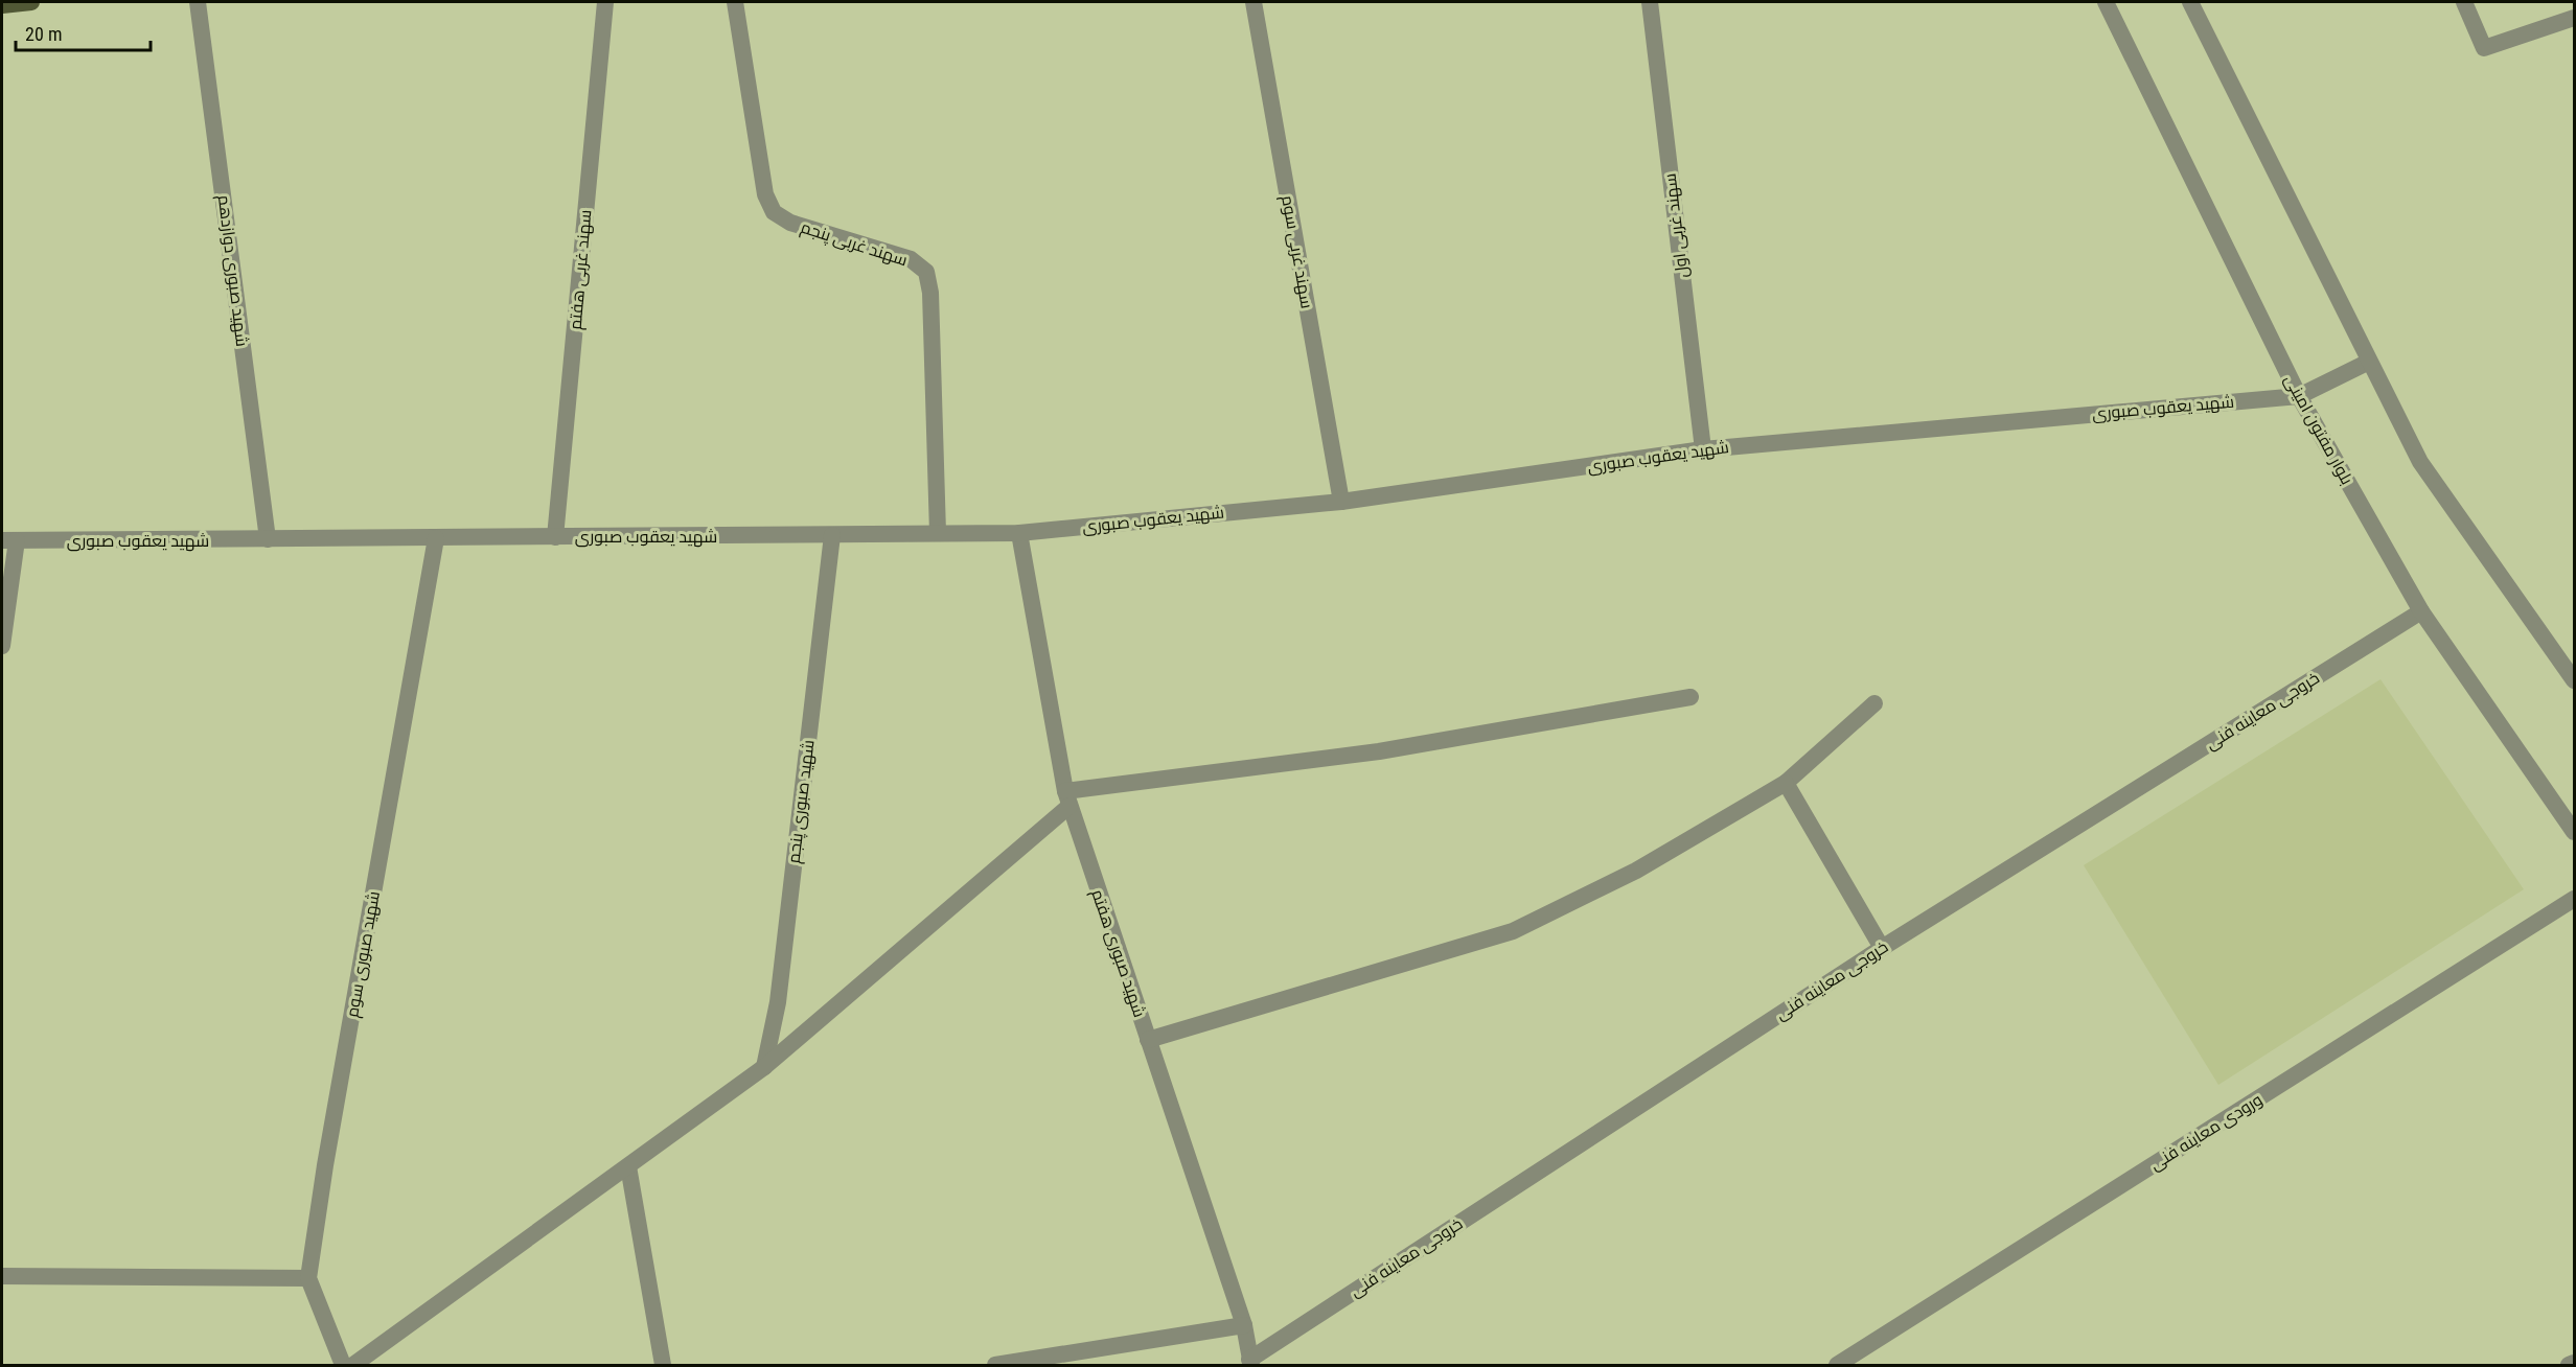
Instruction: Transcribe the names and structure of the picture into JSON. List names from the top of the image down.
{
  "streets": {
    "street": [
      "سهند غربی اول",
      "سهند غربی پنجم",
      "سهند غربی سوم",
      "سهند غربی هفتم",
      "شهید صبوری دوازدهم",
      "شهید یعقوب صبوری",
      "بلوار مفتون امینی",
      "خروجی معاینه فنی",
      "شهید صبوری پنجم",
      "شهید صبوری هفتم",
      "شهید صبوری سوم",
      "ورودی معاینه فنی"
    ]
  },
  "crossings": [
    ["سهند غربی اول", "شهید یعقوب صبوری"],
    ["سهند غربی پنجم", "شهید یعقوب صبوری"],
    ["سهند غربی سوم", "شهید یعقوب صبوری"],
    ["سهند غربی هفتم", "شهید یعقوب صبوری"],
    ["شهید صبوری دوازدهم", "شهید یعقوب صبوری"],
    ["شهید یعقوب صبوری", "بلوار مفتون امینی"],
    ["شهید یعقوب صبوری", "شهید صبوری پنجم"],
    ["شهید یعقوب صبوری", "شهید صبوری هفتم"],
    ["شهید یعقوب صبوری", "شهید صبوری سوم"],
    ["بلوار مفتون امینی", "خروجی معاینه فنی"],
    ["خروجی معاینه فنی", "شهید صبوری هفتم"]
  ],
  "scale_bar": "20 m"
}
